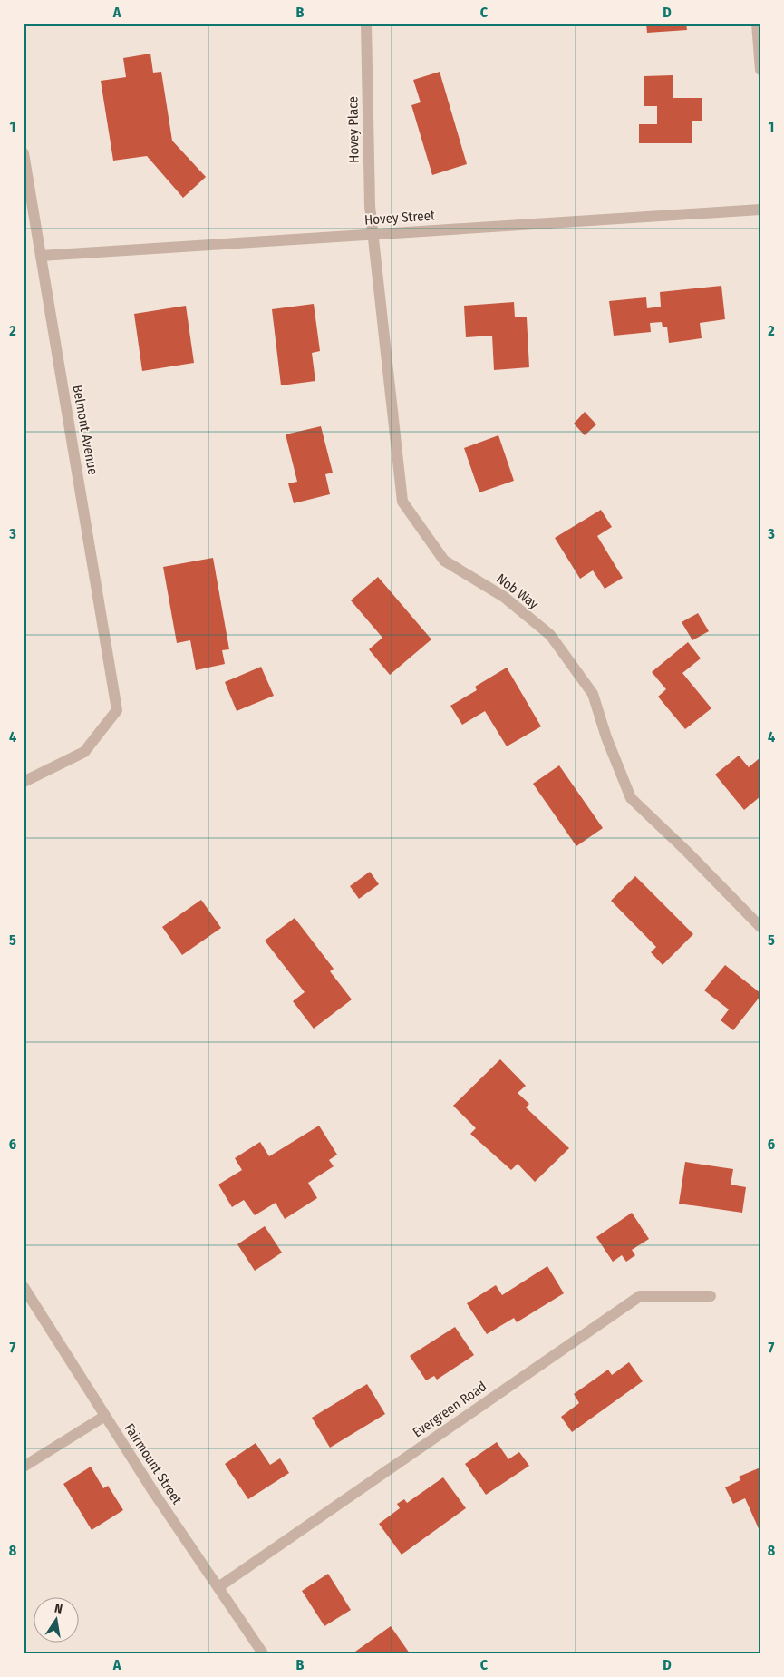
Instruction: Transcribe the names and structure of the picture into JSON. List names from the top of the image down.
{
  "streets": {
    "street": [
      "Hovey Place",
      "Hovey Street",
      "Belmont Avenue",
      "Nob Way",
      "Evergreen Road",
      "Fairmount Street"
    ]
  },
  "crossings": [
    ["Hovey Place", "Hovey Street"],
    ["Hovey Place", "Nob Way"],
    ["Hovey Street", "Belmont Avenue"],
    ["Hovey Street", "Nob Way"],
    ["Evergreen Road", "Fairmount Street"]
  ],
  "north": "top",
  "grid": {
    "columns": [
      "A",
      "B",
      "C",
      "D"
    ],
    "rows": [
      "1",
      "2",
      "3",
      "4",
      "5",
      "6",
      "7",
      "8"
    ]
  }
}
